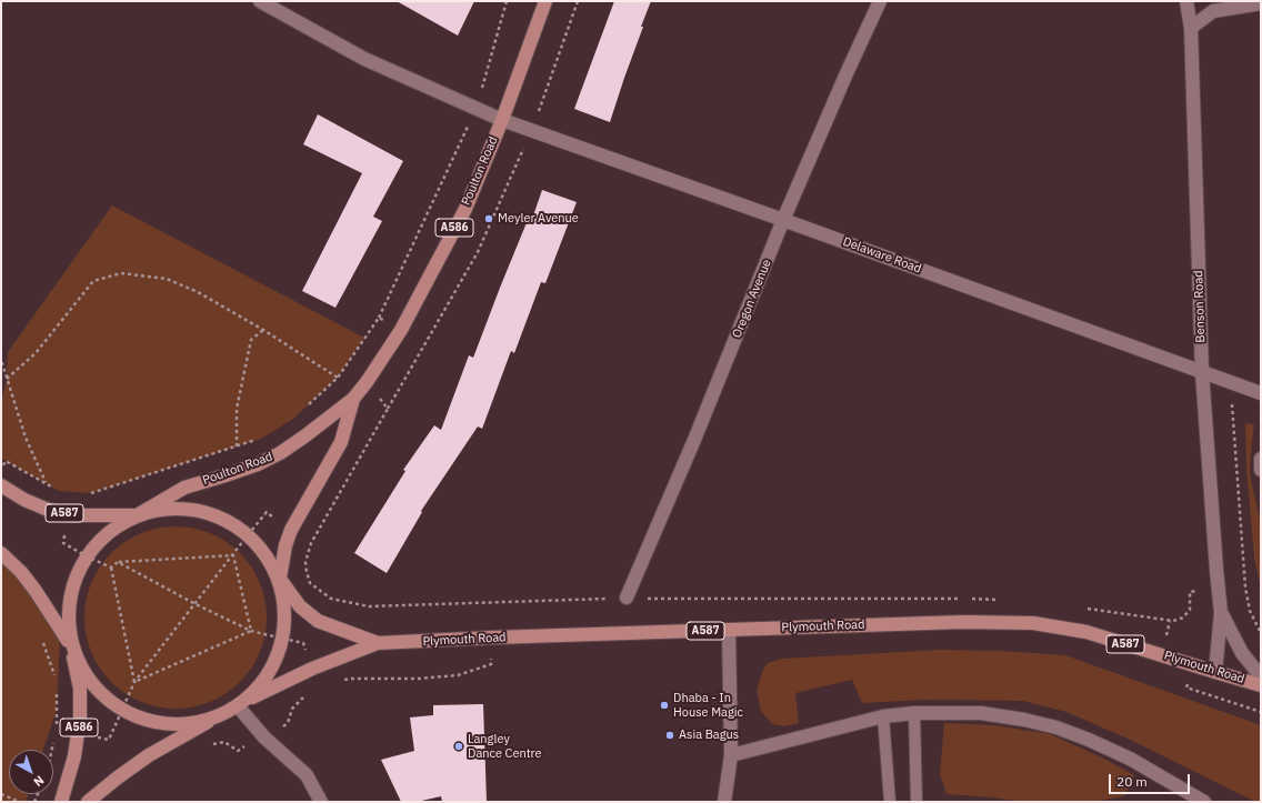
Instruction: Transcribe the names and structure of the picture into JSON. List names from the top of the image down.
{
  "streets": {
    "main road": [
      "Poulton Road",
      "A586",
      "A587",
      "Plymouth Road"
    ],
    "street": ["Delaware Road", "Oregon Avenue", "Benson Road"]
  },
  "crossings": [
    ["Poulton Road", "A586"],
    ["Poulton Road", "Delaware Road"],
    ["Poulton Road", "A587"],
    ["Poulton Road", "Plymouth Road"],
    ["Delaware Road", "Oregon Avenue"],
    ["Delaware Road", "Benson Road"],
    ["Benson Road", "Plymouth Road"],
    ["A587", "Plymouth Road"]
  ],
  "places": [
    "Meyler Avenue",
    "Dhaba - In House Magic",
    "Asia Bagus",
    "Langley Dance Centre"
  ],
  "scale_bar": "20 m",
  "north": "bottom right"
}
